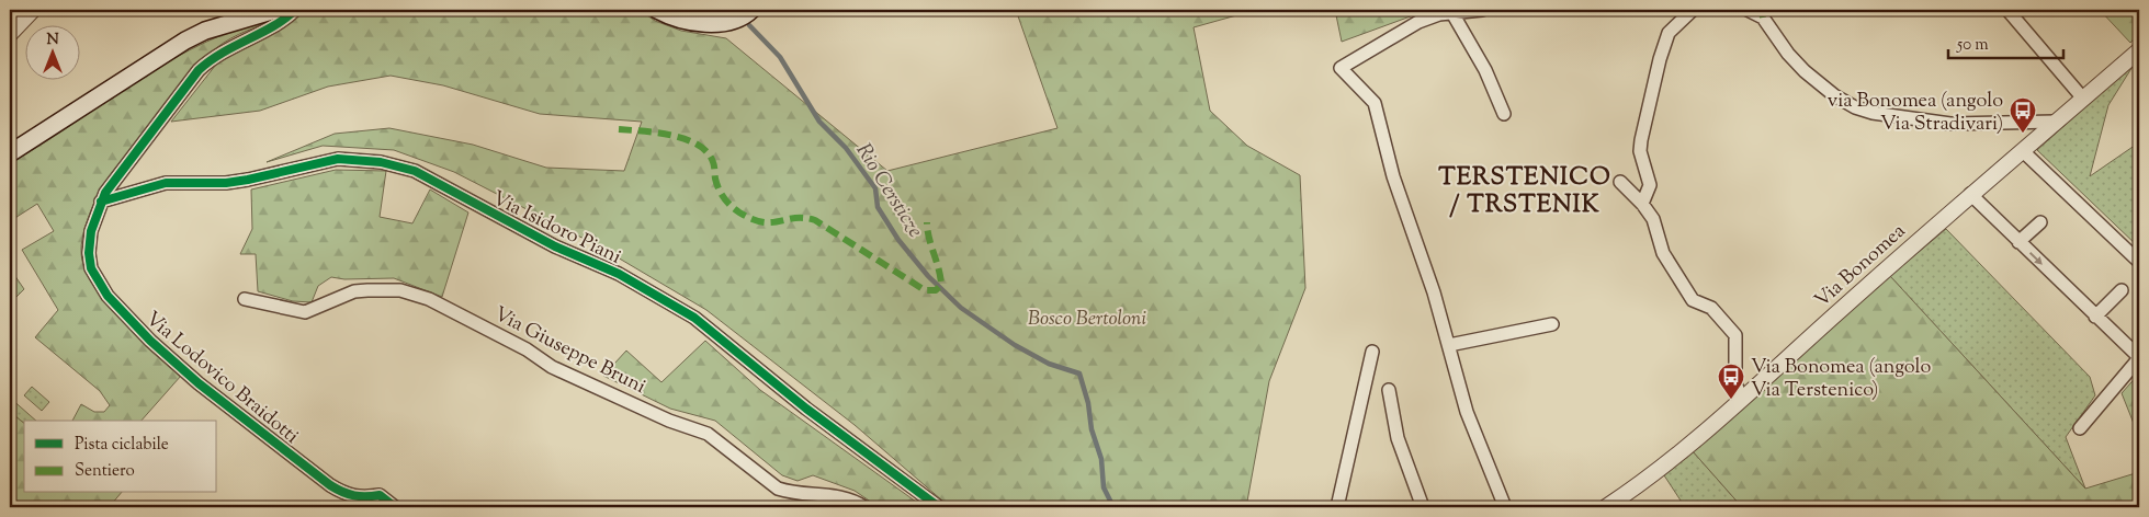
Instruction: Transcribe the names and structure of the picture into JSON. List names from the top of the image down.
{
  "streets": {
    "street": [
      "Via Isidoro Piani",
      "Via Bonomea",
      "Via Giuseppe Bruni",
      "Via Lodovico Braidotti"
    ]
  },
  "crossings": [
    ["Via Isidoro Piani", "Via Lodovico Braidotti"]
  ],
  "districts": ["TERSTENICO / TRSTENIK"],
  "water": ["Rio Cersticze"],
  "parks": ["Bosco Bertoloni"],
  "places": {
    "bus stop": ["via Bonomea (angolo Via Stradivari)", "Via Bonomea (angolo Via Terstenico)"]
  },
  "legend": ["Pista ciclabile", "Sentiero"],
  "scale_bar": "50 m",
  "north": "top"
}
